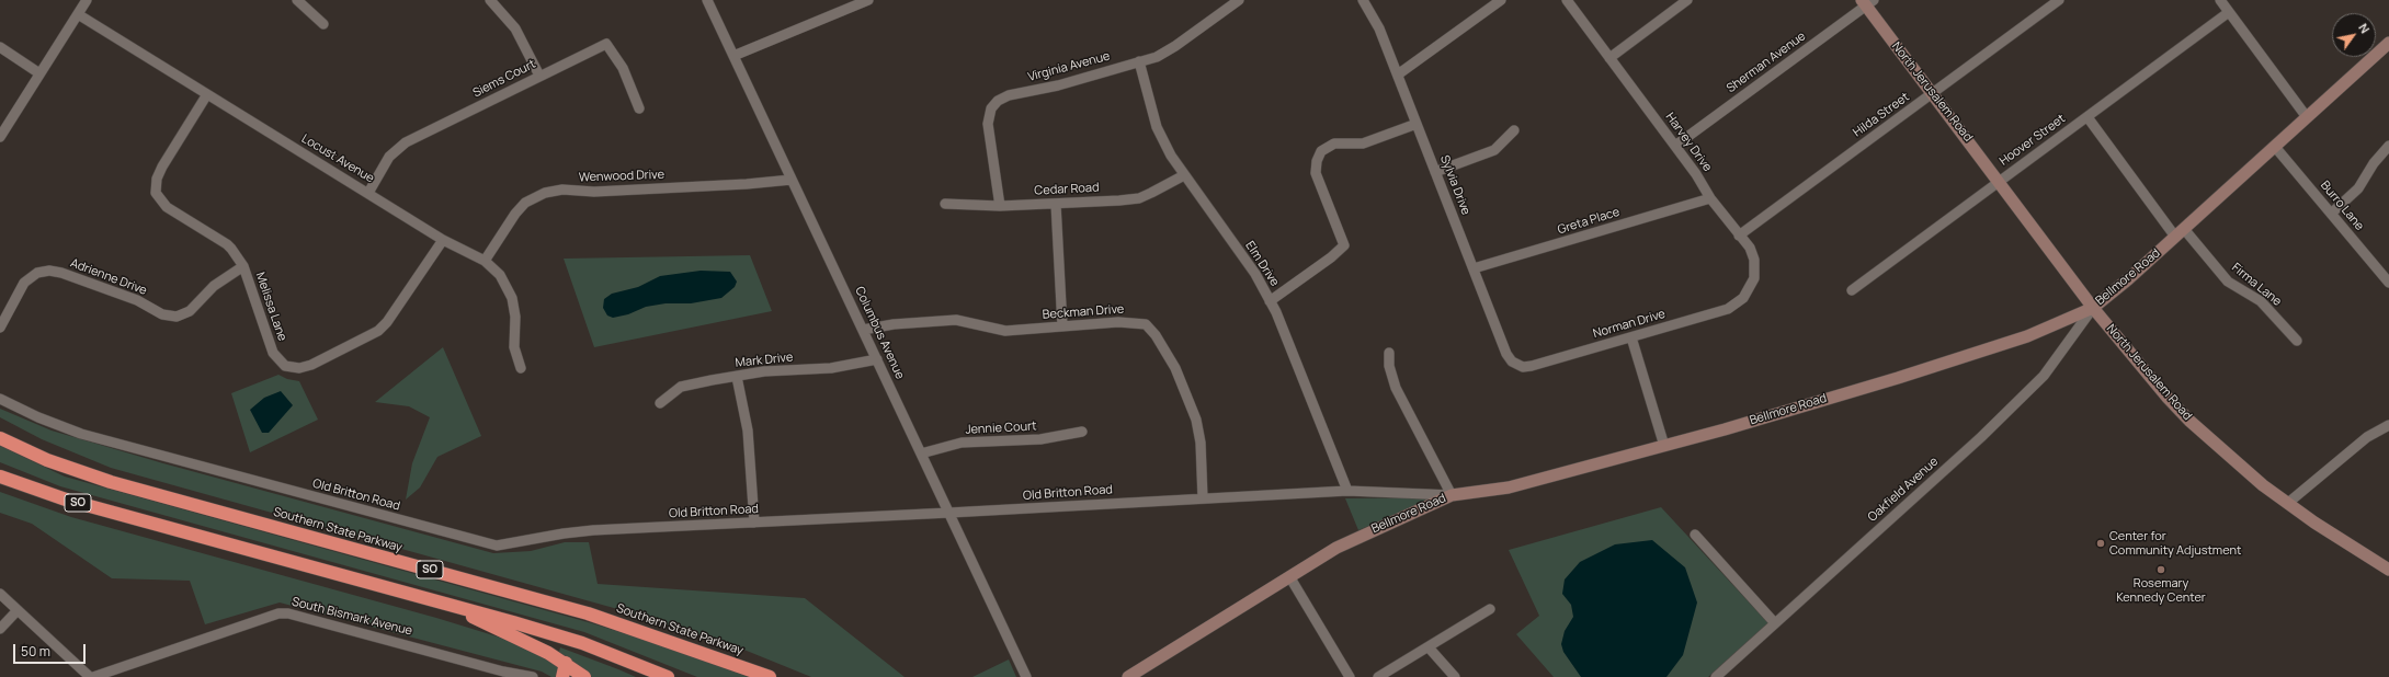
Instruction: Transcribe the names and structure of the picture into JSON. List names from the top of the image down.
{
  "streets": {
    "highway": ["SO", "Southern State Parkway"],
    "main road": ["North Jerusalem Road", "Bellmore Road"],
    "street": [
      "Sherman Avenue",
      "Virginia Avenue",
      "Siems Court",
      "Hilda Street",
      "Hoover Street",
      "Harvey Drive",
      "Locust Avenue",
      "Wenwood Drive",
      "Sylvia Drive",
      "Cedar Road",
      "Burro Lane",
      "Greta Place",
      "Elm Drive",
      "Adrienne Drive",
      "Firma Lane",
      "Melissa Lane",
      "Beckman Drive",
      "Norman Drive",
      "Columbus Avenue",
      "Mark Drive",
      "Jennie Court",
      "Oakfield Avenue",
      "Old Britton Road",
      "South Bismark Avenue"
    ]
  },
  "crossings": [
    ["Sherman Avenue", "North Jerusalem Road"],
    ["Sherman Avenue", "Harvey Drive"],
    ["Virginia Avenue", "Cedar Road"],
    ["Virginia Avenue", "Elm Drive"],
    ["Siems Court", "Locust Avenue"],
    ["North Jerusalem Road", "Hilda Street"],
    ["North Jerusalem Road", "Hoover Street"],
    ["North Jerusalem Road", "Bellmore Road"],
    ["North Jerusalem Road", "Oakfield Avenue"],
    ["Hilda Street", "Harvey Drive"],
    ["Hoover Street", "Firma Lane"],
    ["Harvey Drive", "Greta Place"],
    ["Harvey Drive", "Norman Drive"],
    ["Locust Avenue", "Wenwood Drive"],
    ["Locust Avenue", "Melissa Lane"],
    ["Wenwood Drive", "Columbus Avenue"],
    ["Sylvia Drive", "Greta Place"],
    ["Sylvia Drive", "Norman Drive"],
    ["Cedar Road", "Elm Drive"],
    ["Burro Lane", "Bellmore Road"],
    ["Elm Drive", "Old Britton Road"],
    ["Adrienne Drive", "Melissa Lane"],
    ["Bellmore Road", "Firma Lane"],
    ["Bellmore Road", "Oakfield Avenue"],
    ["Bellmore Road", "Old Britton Road"],
    ["Beckman Drive", "Columbus Avenue"],
    ["Beckman Drive", "Old Britton Road"],
    ["Columbus Avenue", "Mark Drive"],
    ["Columbus Avenue", "Jennie Court"],
    ["Columbus Avenue", "Old Britton Road"]
  ],
  "places": ["Center for Community Adjustment", "Rosemary Kennedy Center"],
  "scale_bar": "50 m",
  "north": "top right"
}
